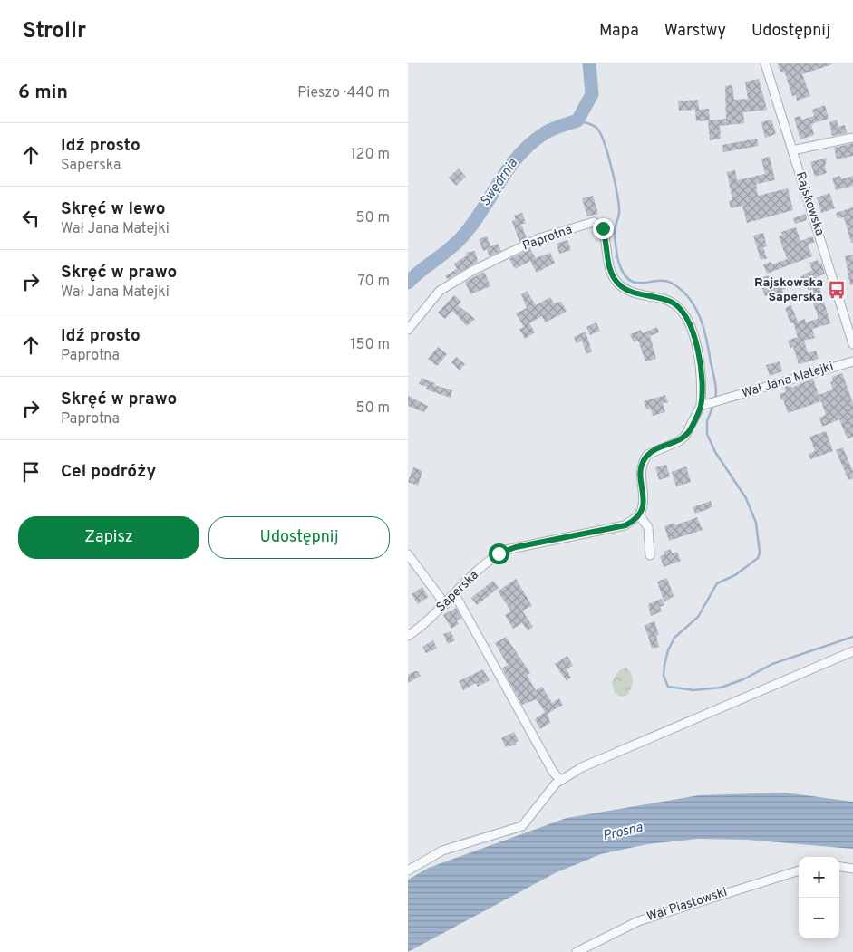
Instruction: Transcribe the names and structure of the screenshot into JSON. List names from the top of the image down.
{
  "streets": {
    "street": [
      "Rajskowska",
      "Paprotna",
      "Wał Jana Matejki",
      "Saperska",
      "Wał Piastowski"
    ]
  },
  "crossings": [
    ["Paprotna", "Wał Jana Matejki"]
  ],
  "water": ["Swędrnia", "Prosna"],
  "places": {
    "bus stop": ["Rajskowska Saperska"]
  },
  "page": {
    "header": "Strollr",
    "nav": ["Mapa", "Warstwy", "Udostępnij"],
    "heading": ["6 min", "Pieszo · 440 m"],
    "list": [
      ["Idź prosto", "Saperska", "120 m"],
      ["Skręć w lewo", "Wał Jana Matejki", "50 m"],
      ["Skręć w prawo", "Wał Jana Matejki", "70 m"],
      ["Idź prosto", "Paprotna", "150 m"],
      ["Skręć w prawo", "Paprotna", "50 m"],
      "Cel podróży"
    ],
    "buttons": ["Zapisz", "Udostępnij"],
    "map_buttons": ["+", "−"]
  }
}
